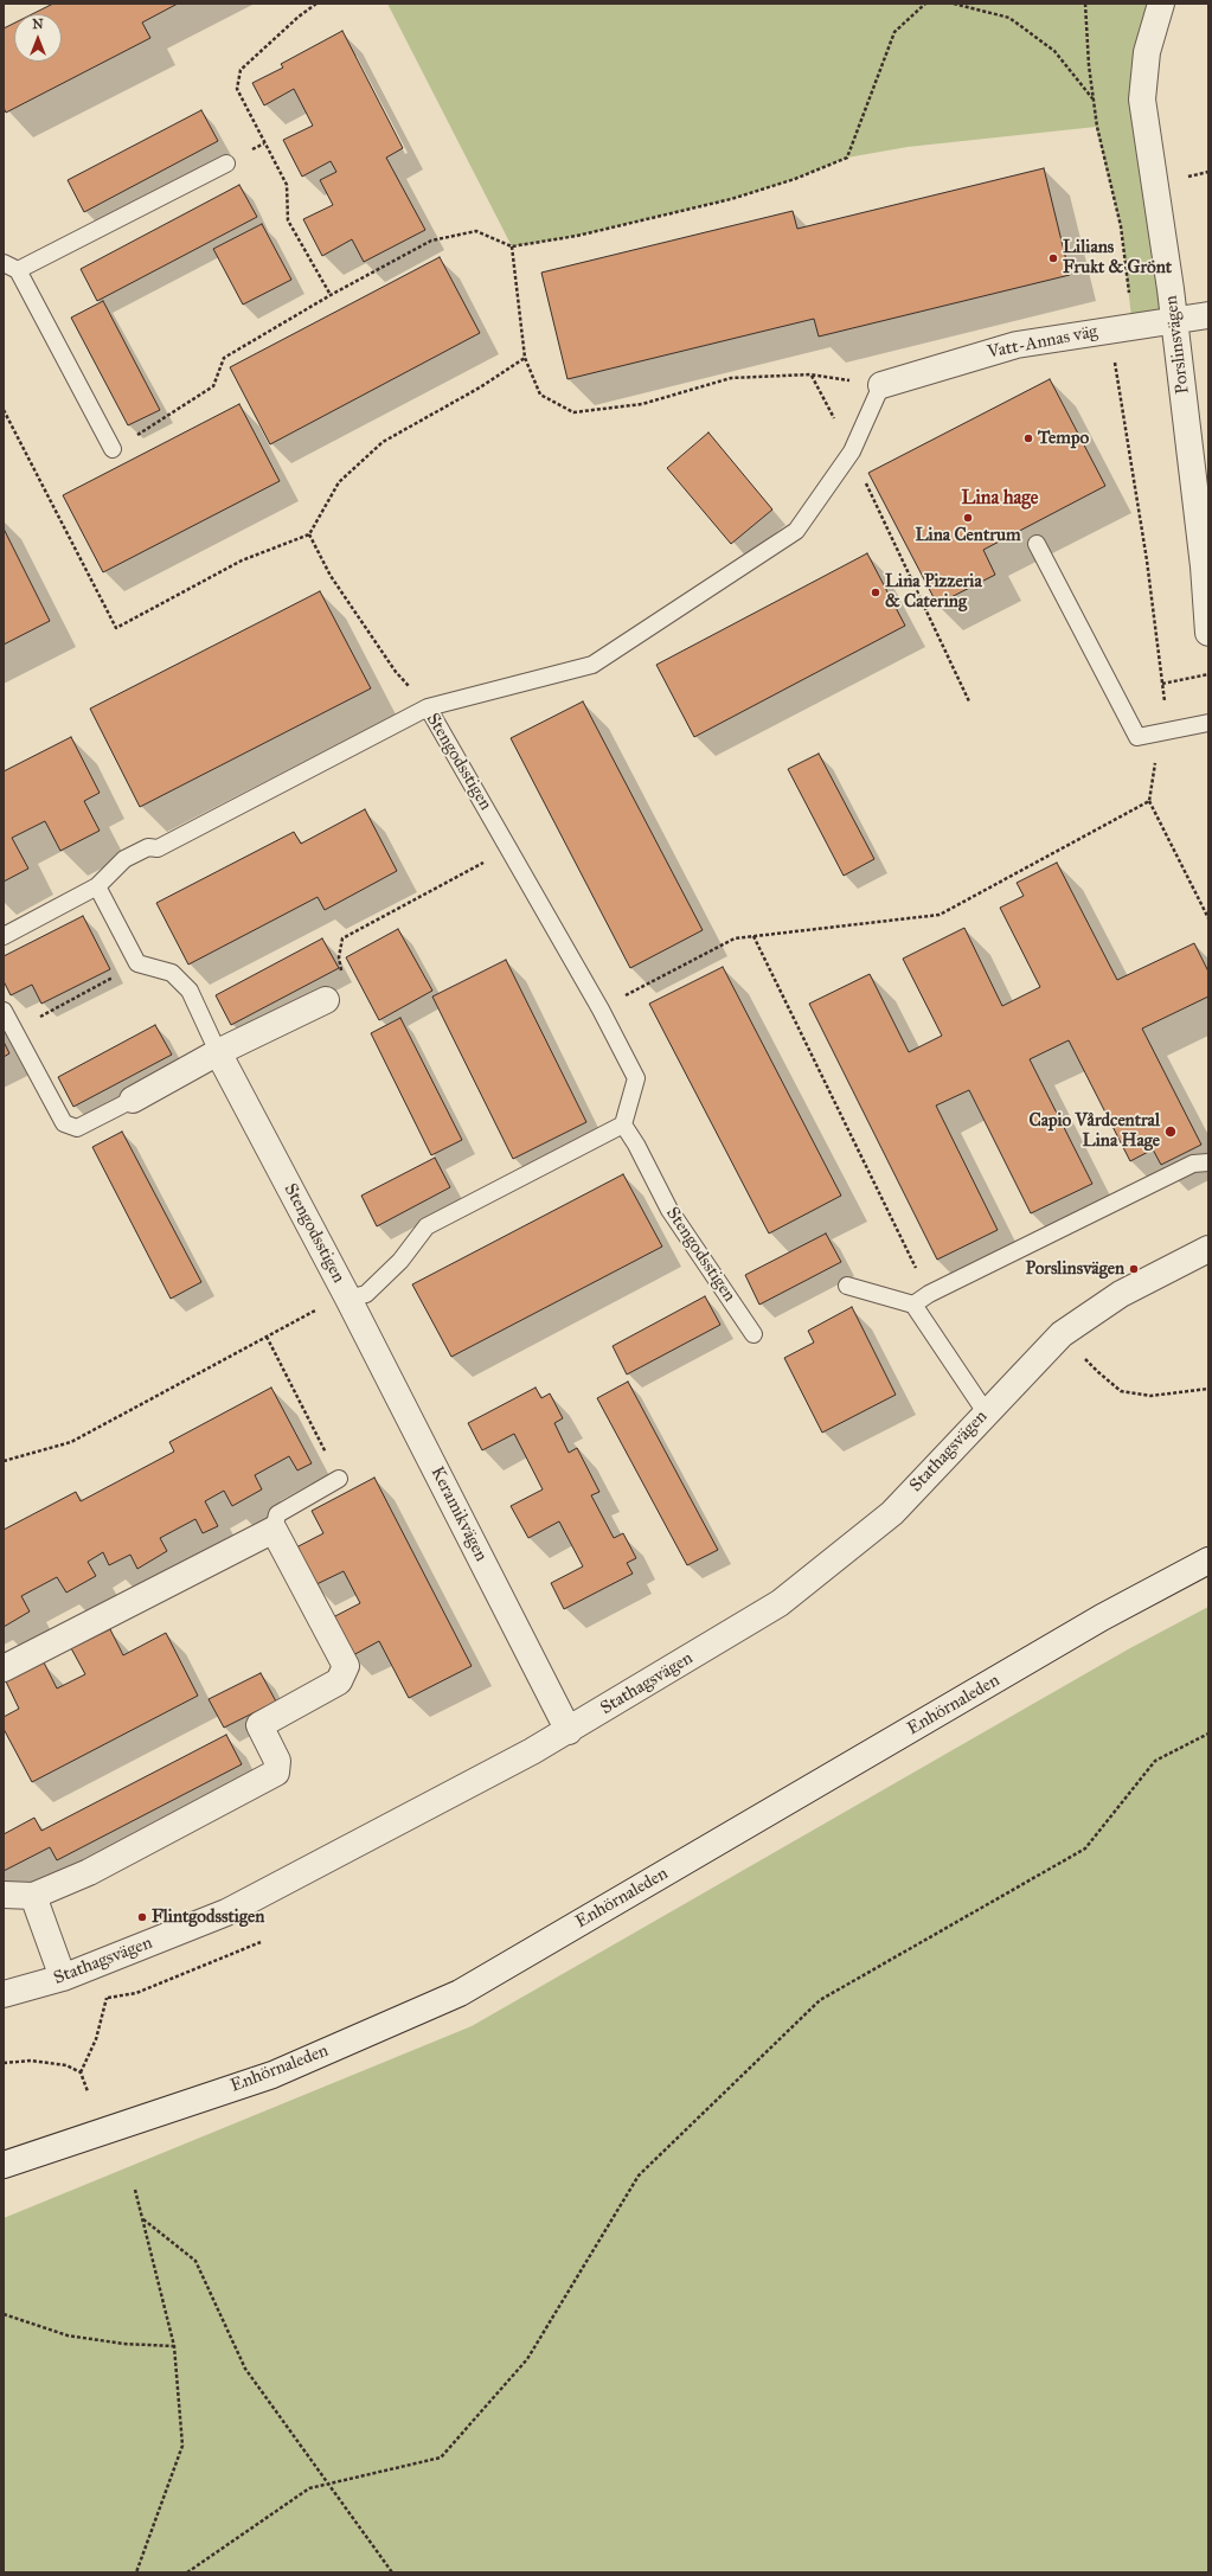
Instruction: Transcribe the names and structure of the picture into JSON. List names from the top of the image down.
{
  "streets": {
    "street": [
      "Vatt-Annas väg",
      "Porslinsvägen",
      "Stengodsstigen",
      "Stathagsvägen",
      "Keramikvägen",
      "Enhörnaleden"
    ]
  },
  "crossings": [
    ["Vatt-Annas väg", "Porslinsvägen"],
    ["Stengodsstigen", "Keramikvägen"],
    ["Stathagsvägen", "Keramikvägen"]
  ],
  "districts": ["Lina hage"],
  "places": [
    "Lilians Frukt & Grönt",
    "Tempo",
    "Lina Centrum",
    "Lina Pizzeria & Catering",
    "Capio Vårdcentral Lina Hage",
    "Porslinsvägen",
    "Flintgodsstigen"
  ],
  "north": "top"
}
